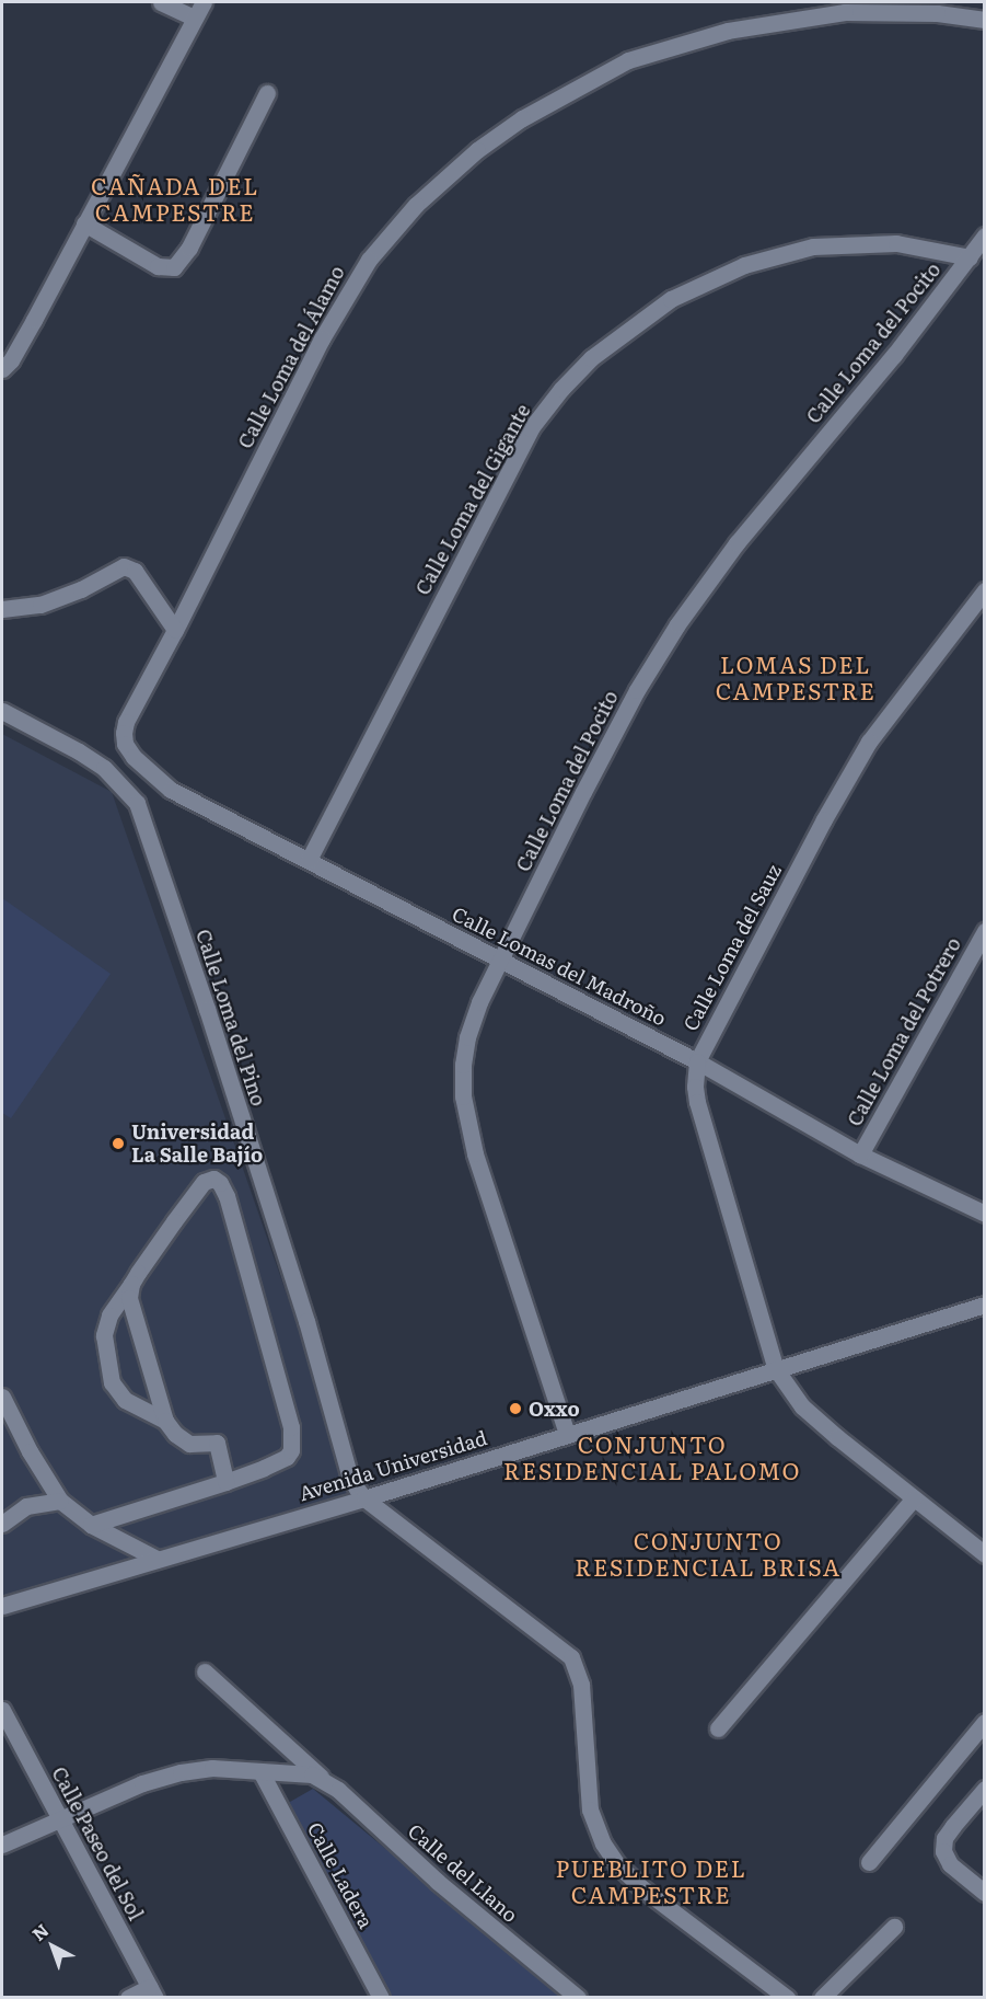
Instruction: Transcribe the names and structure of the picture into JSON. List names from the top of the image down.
{
  "streets": {
    "street": [
      "Calle Loma del Pocito",
      "Calle Loma del Álamo",
      "Calle Loma del Gigante",
      "Calle Loma del Sauz",
      "Calle Lomas del Madroño",
      "Calle Loma del Pino",
      "Calle Loma del Potrero",
      "Avenida Universidad",
      "Calle Paseo del Sol",
      "Calle del Llano",
      "Calle Ladera"
    ]
  },
  "crossings": [
    ["Calle Loma del Pocito", "Calle Loma del Gigante"],
    ["Calle Loma del Pocito", "Calle Lomas del Madroño"],
    ["Calle Loma del Pocito", "Avenida Universidad"],
    ["Calle Loma del Álamo", "Calle Lomas del Madroño"],
    ["Calle Loma del Gigante", "Calle Lomas del Madroño"],
    ["Calle Loma del Sauz", "Calle Lomas del Madroño"],
    ["Calle Loma del Sauz", "Avenida Universidad"],
    ["Calle Lomas del Madroño", "Calle Loma del Potrero"],
    ["Calle Loma del Pino", "Avenida Universidad"]
  ],
  "districts": [
    "CAÑADA DEL CAMPESTRE",
    "LOMAS DEL CAMPESTRE",
    "CONJUNTO RESIDENCIAL PALOMO",
    "CONJUNTO RESIDENCIAL BRISA",
    "PUEBLITO DEL CAMPESTRE"
  ],
  "places": ["Universidad La Salle Bajío", "Oxxo"],
  "north": "top left"
}
